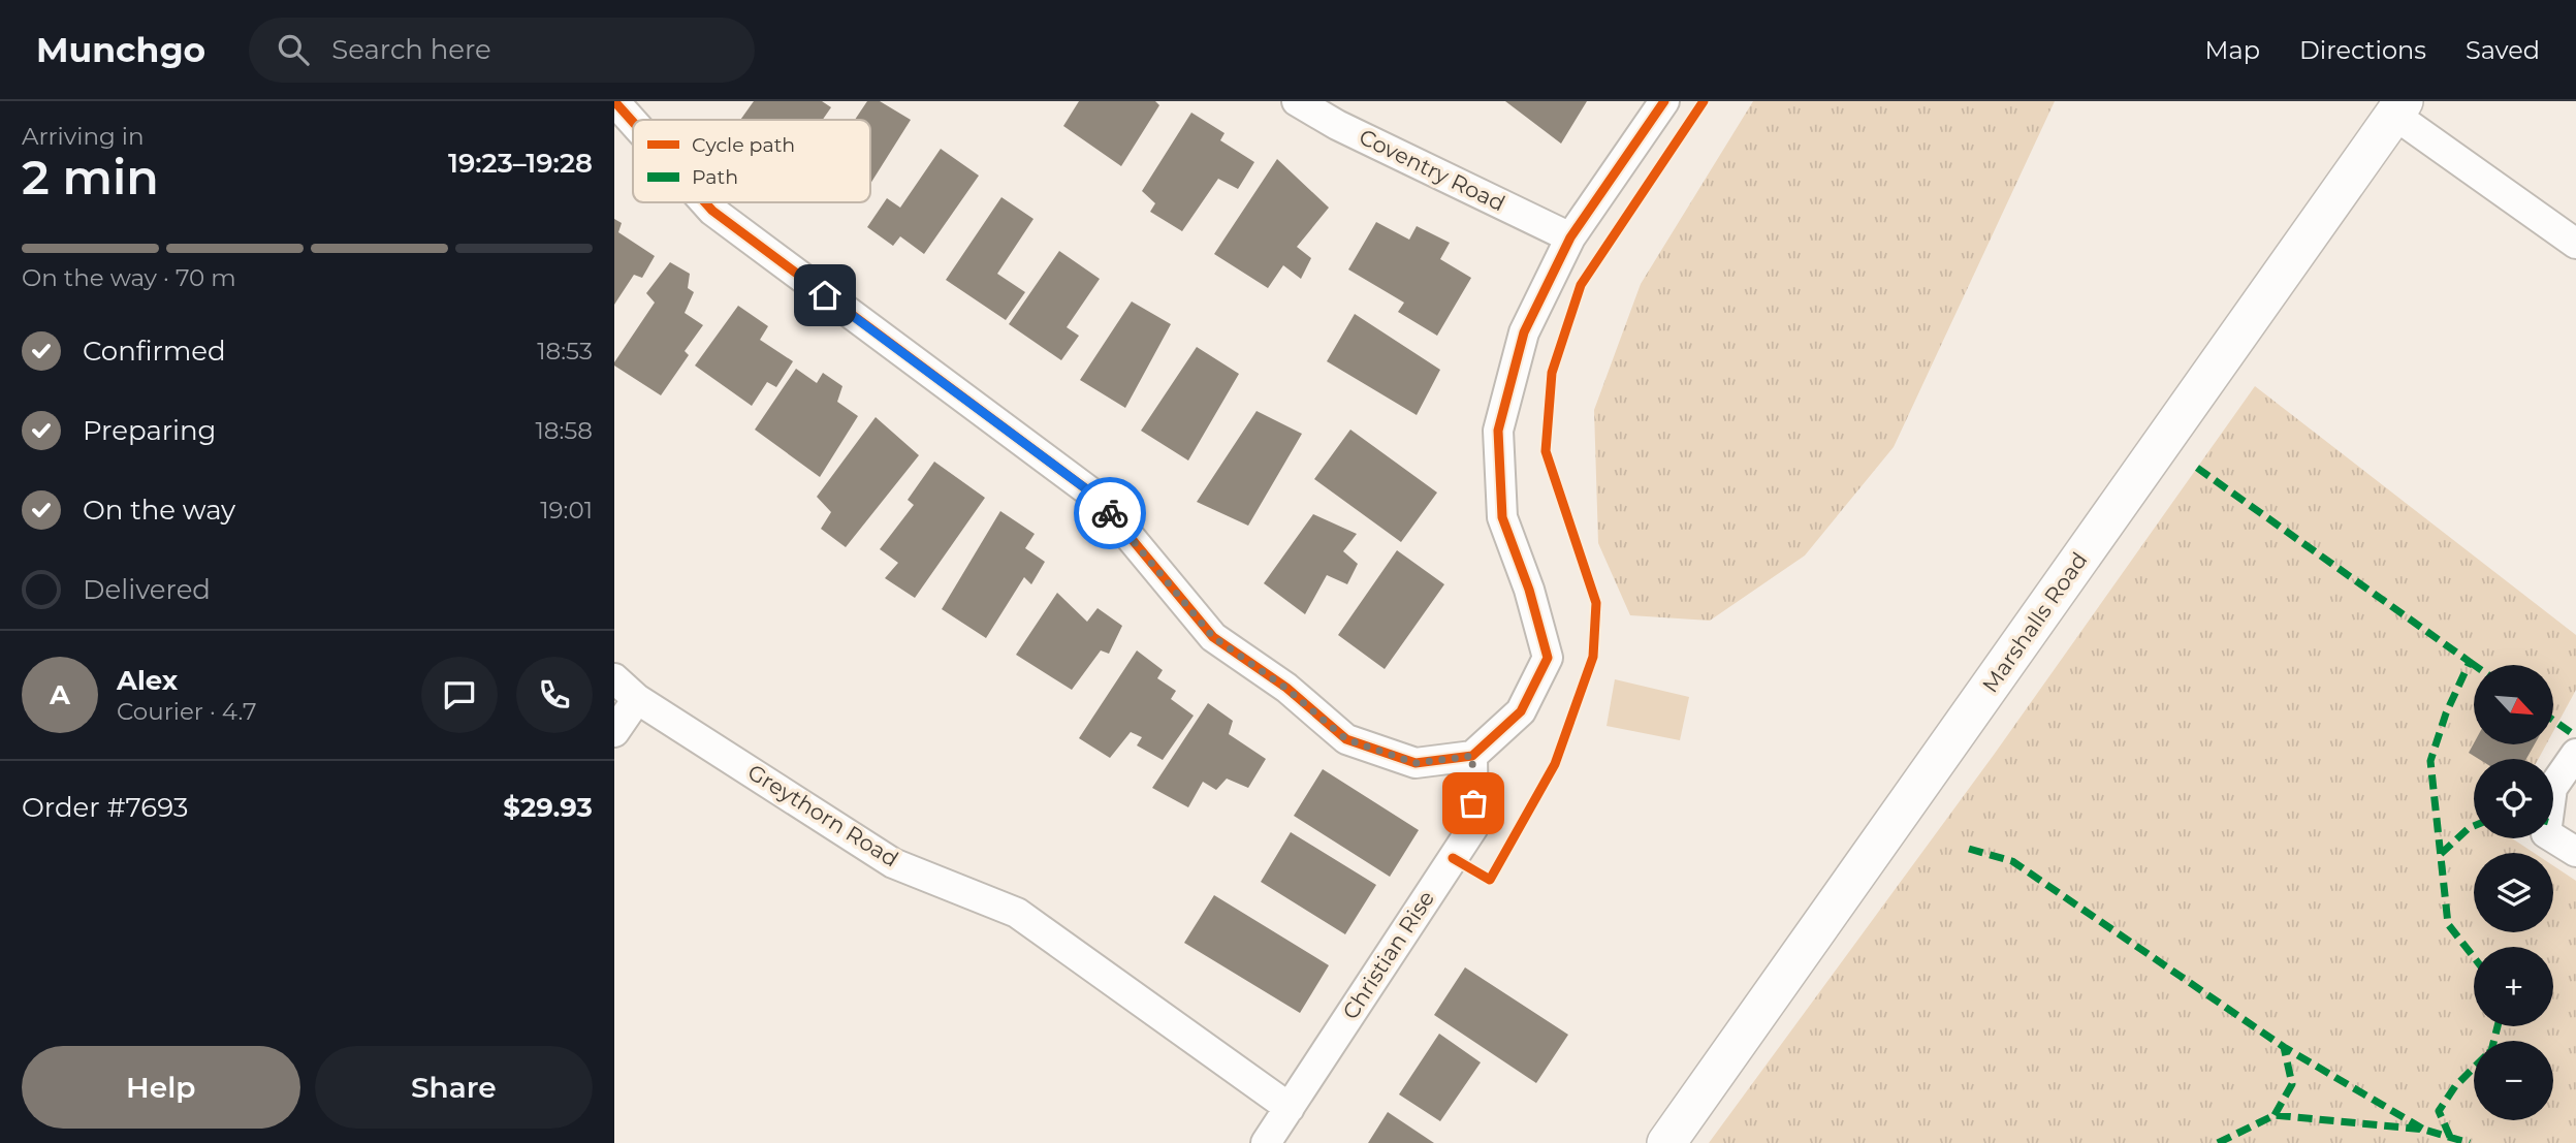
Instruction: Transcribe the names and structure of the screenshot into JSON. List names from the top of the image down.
{
  "streets": {
    "street": [
      "Coventry Road",
      "Marshalls Road",
      "Greythorn Road",
      "Christian Rise"
    ]
  },
  "crossings": [
    ["Greythorn Road", "Christian Rise"]
  ],
  "legend": ["Cycle path", "Path"],
  "north": "bottom right",
  "page": {
    "header": "Munchgo",
    "search": "Search here",
    "nav": ["Map", "Directions", "Saved"],
    "heading": ["2 min", "Arriving in", "19:23–19:28"],
    "panel": [
      "Alex",
      "Courier · 4.7",
      "Order #7693",
      "$29.93"
    ],
    "bar": "On the way · 70 m",
    "list": [
      ["Confirmed", "18:53"],
      ["Preparing", "18:58"],
      ["On the way", "19:01"],
      "Delivered"
    ],
    "round": "A",
    "map_buttons": ["+", "−"],
    "buttons": ["Help", "Share"]
  }
}
